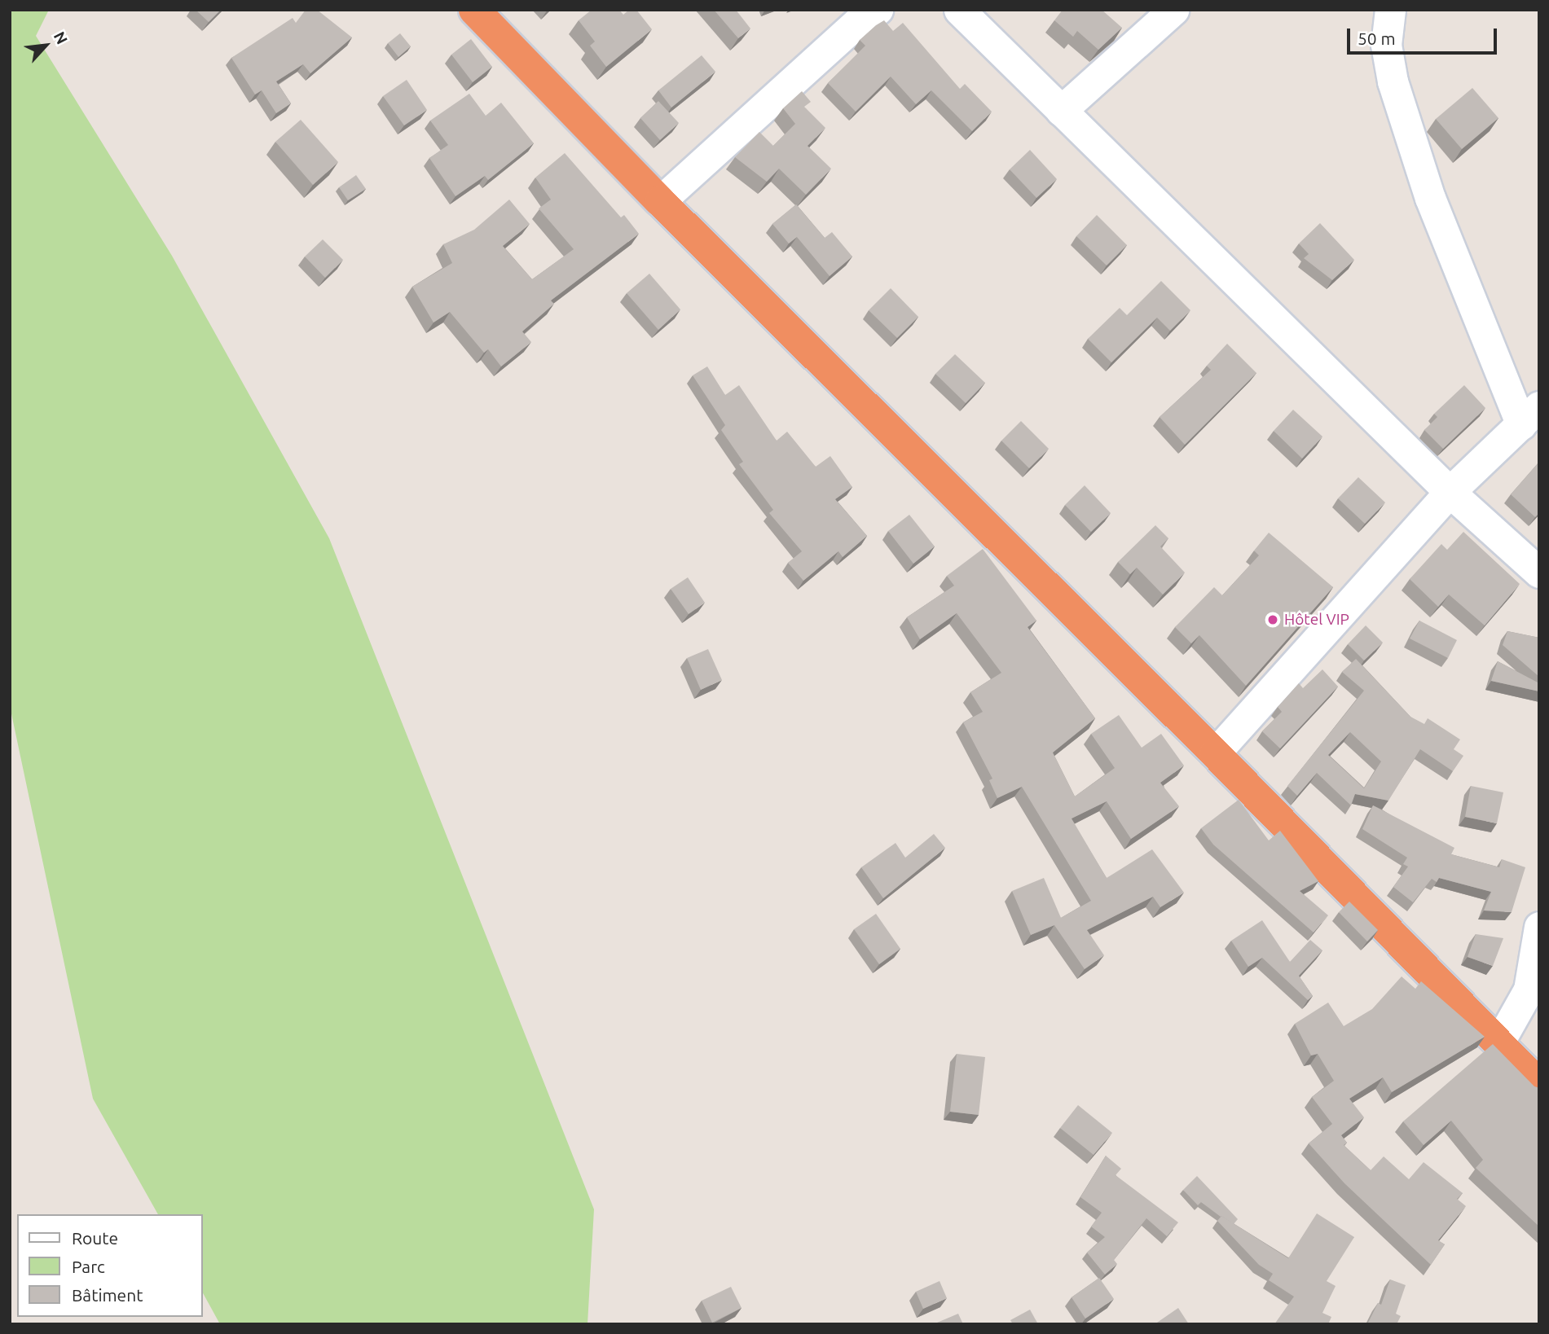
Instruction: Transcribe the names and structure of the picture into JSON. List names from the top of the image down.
{
  "places": ["Hôtel VIP"],
  "legend": ["Route", "Parc", "Bâtiment"],
  "scale_bar": "50 m",
  "north": "top right"
}
